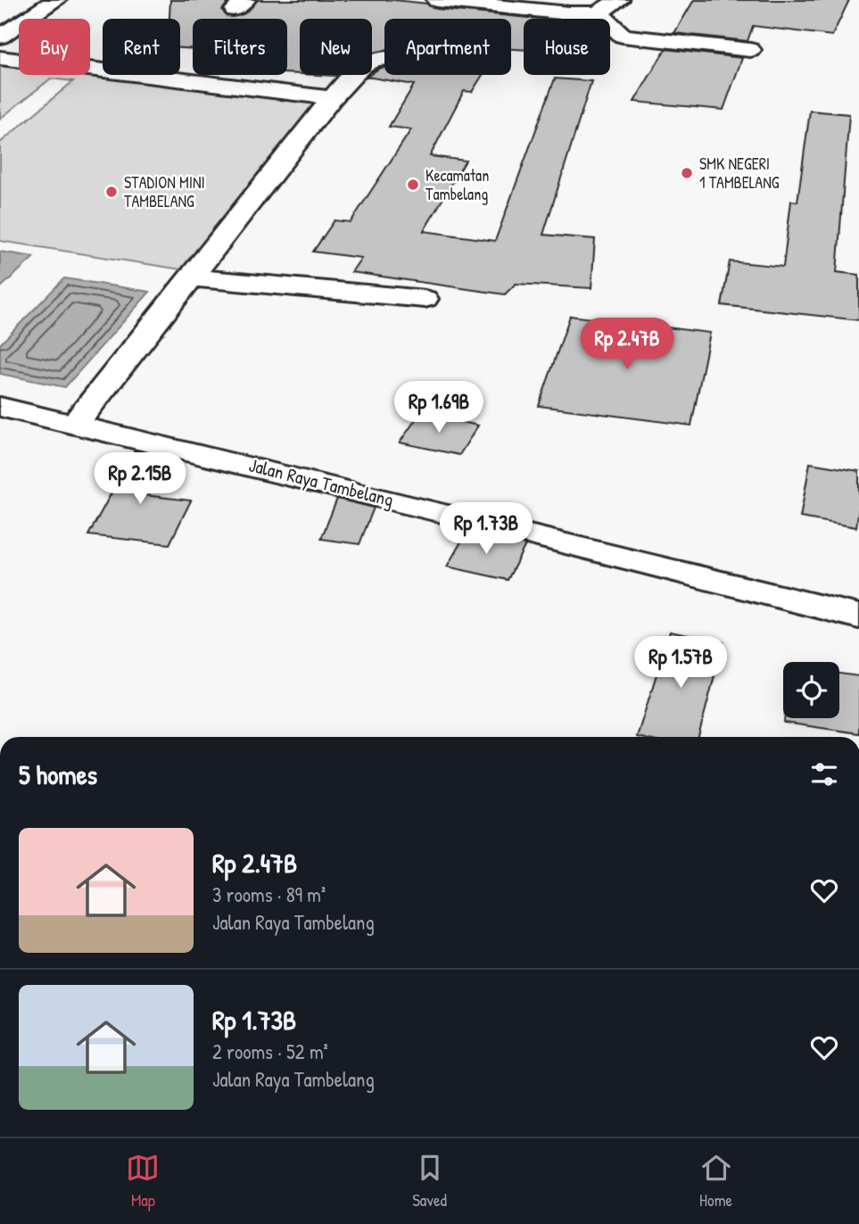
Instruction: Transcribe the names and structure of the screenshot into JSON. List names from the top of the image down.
{
  "streets": {
    "street": ["Jalan Raya Tambelang"]
  },
  "places": ["SMK NEGERI 1 TAMBELANG", "Kecamatan Tambelang", "STADION MINI TAMBELANG"],
  "page": {
    "chip": [
      "Buy",
      "Rent",
      "Filters",
      "New",
      "Apartment",
      "House"
    ],
    "price": [
      "Rp 2.47B",
      "Rp 1.69B",
      "Rp 2.15B",
      "Rp 1.73B",
      "Rp 1.57B"
    ],
    "heading": "5 homes",
    "list": [
      {
        "name": "Rp 2.47B",
        "note": "3 rooms · 89 m² · Jalan Raya Tambelang"
      },
      {
        "name": "Rp 1.73B",
        "note": "2 rooms · 52 m² · Jalan Raya Tambelang"
      }
    ],
    "tabs": ["Map", "Saved", "Home"]
  }
}
